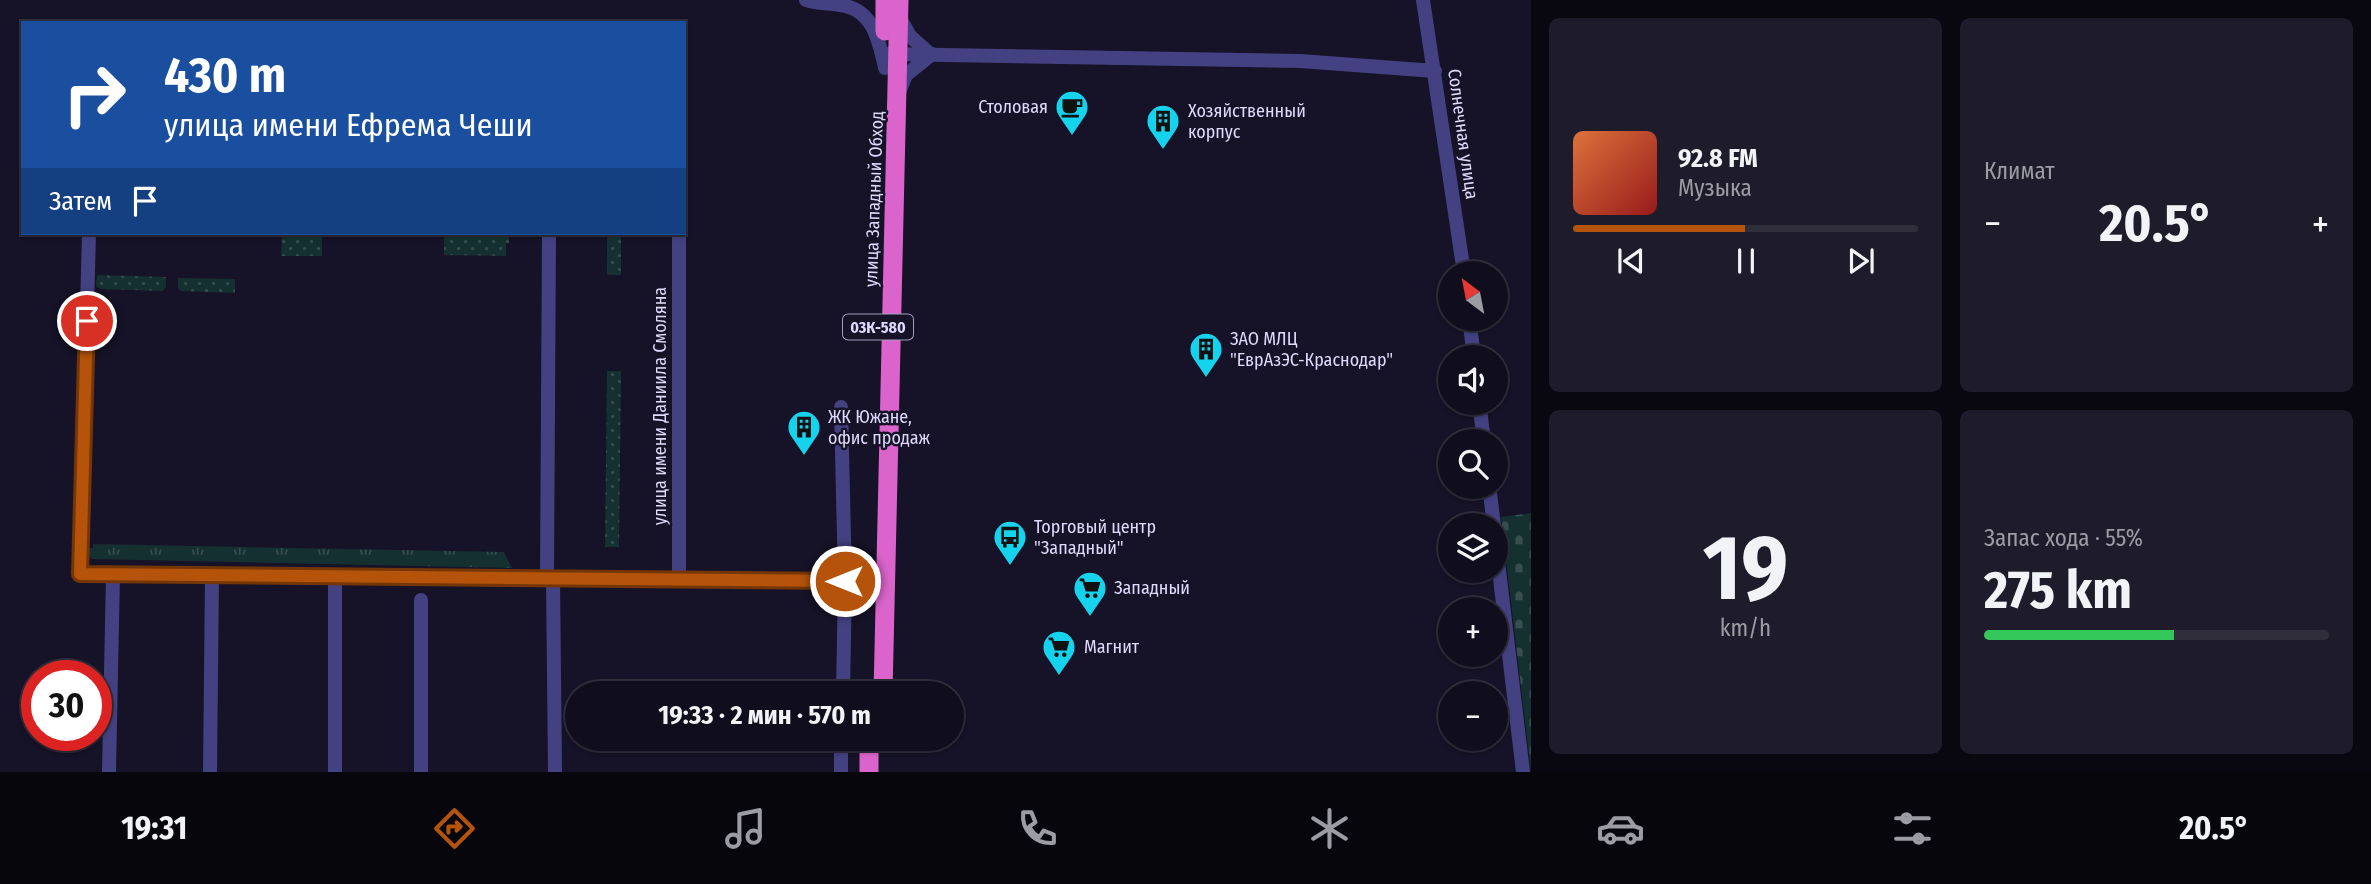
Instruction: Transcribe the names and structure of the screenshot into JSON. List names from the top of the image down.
{
  "streets": {
    "highway": ["улица Западный Обход", "03К-580"],
    "street": ["Солнечная улица", "улица имени Даниила Смоляна"]
  },
  "places": {
    "cafe": ["Столовая"],
    "building": ["Хозяйственный корпус", "ЗАО МЛЦ \"ЕврАзЭС-Краснодар\"", "ЖК Южане, офис продаж"],
    "bus stop": ["Торговый центр \"Западный\""],
    "supermarket": ["Западный", "Магнит"]
  },
  "north": "top left",
  "page": {
    "tile": [
      "Климат",
      ["19", "km/h"],
      ["Запас хода · 55%", "275 km"]
    ],
    "turn": ["430 m", "улица имени Ефрема Чеши"],
    "song": ["92.8 FM", "Музыка"],
    "then": "Затем",
    "heat": ["−", "20.5°", "+"],
    "map_buttons": ["+", "−"],
    "limit": "30",
    "trip": "19:33 · 2 мин · 570 m",
    "tabs": ["19:31", "20.5°"]
  }
}
